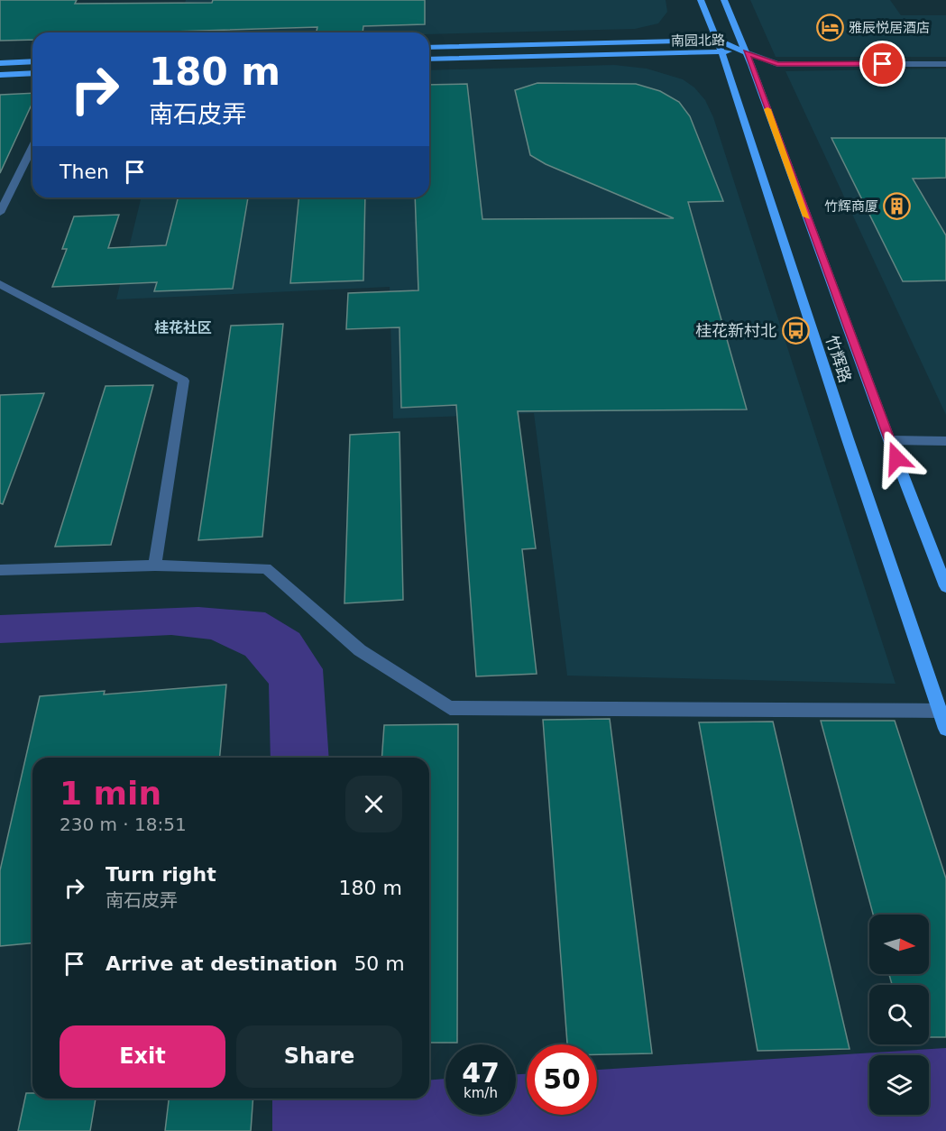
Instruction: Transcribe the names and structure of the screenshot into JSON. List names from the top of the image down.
{
  "streets": {
    "main road": ["南园北路", "竹辉路"]
  },
  "crossings": [
    ["南园北路", "竹辉路"]
  ],
  "districts": ["桂花社区"],
  "places": {
    "hotel": ["雅辰悦居酒店"],
    "building": ["竹辉商厦"],
    "bus stop": ["桂花新村北"]
  },
  "north": "right",
  "page": {
    "turn": ["180 m", "南石皮弄"],
    "then": "Then",
    "heading": ["1 min", "230 m · 18:51"],
    "list": [
      {
        "name": "Turn right",
        "note": "南石皮弄",
        "value": "180 m"
      },
      {
        "name": "Arrive at destination",
        "value": "50 m"
      }
    ],
    "buttons": ["Exit", "Share"],
    "speed": "47 km/h",
    "limit": "50"
  }
}
